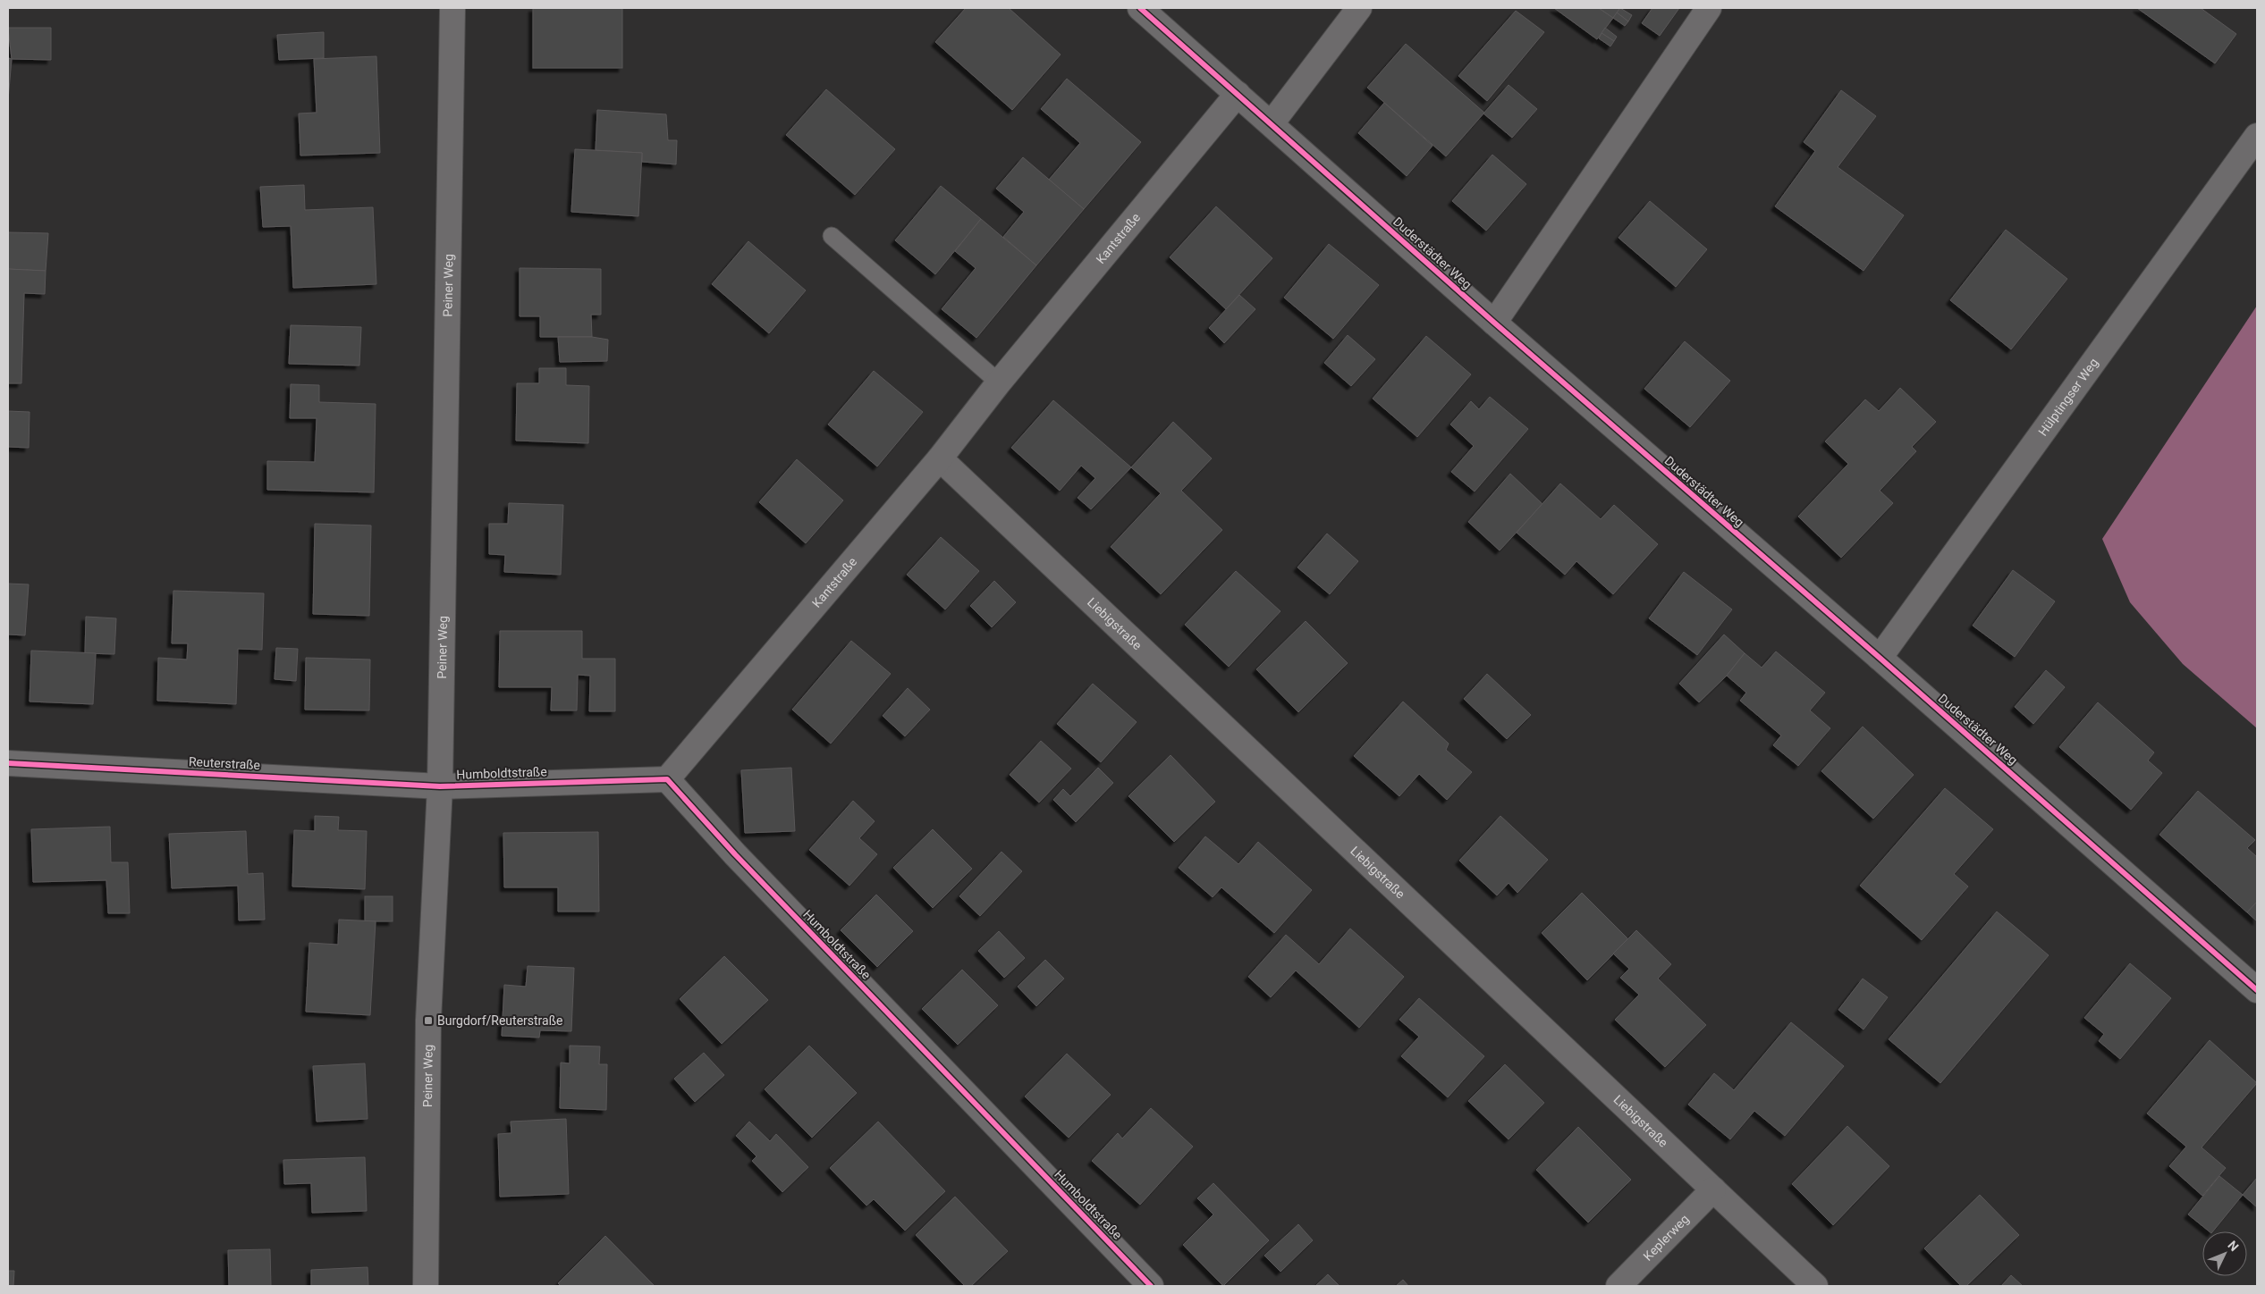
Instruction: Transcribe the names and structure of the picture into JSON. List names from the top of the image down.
{
  "streets": {
    "street": [
      "Kantstraße",
      "Duderstädter Weg",
      "Peiner Weg",
      "Hülptingser Weg",
      "Liebigstraße",
      "Reuterstraße",
      "Humboldtstraße",
      "Keplerweg"
    ]
  },
  "crossings": [
    ["Kantstraße", "Duderstädter Weg"],
    ["Kantstraße", "Liebigstraße"],
    ["Kantstraße", "Humboldtstraße"],
    ["Duderstädter Weg", "Hülptingser Weg"],
    ["Peiner Weg", "Reuterstraße"],
    ["Peiner Weg", "Humboldtstraße"],
    ["Liebigstraße", "Keplerweg"],
    ["Reuterstraße", "Humboldtstraße"]
  ],
  "places": {
    "transit": ["Burgdorf/Reuterstraße"]
  },
  "north": "top right"
}
